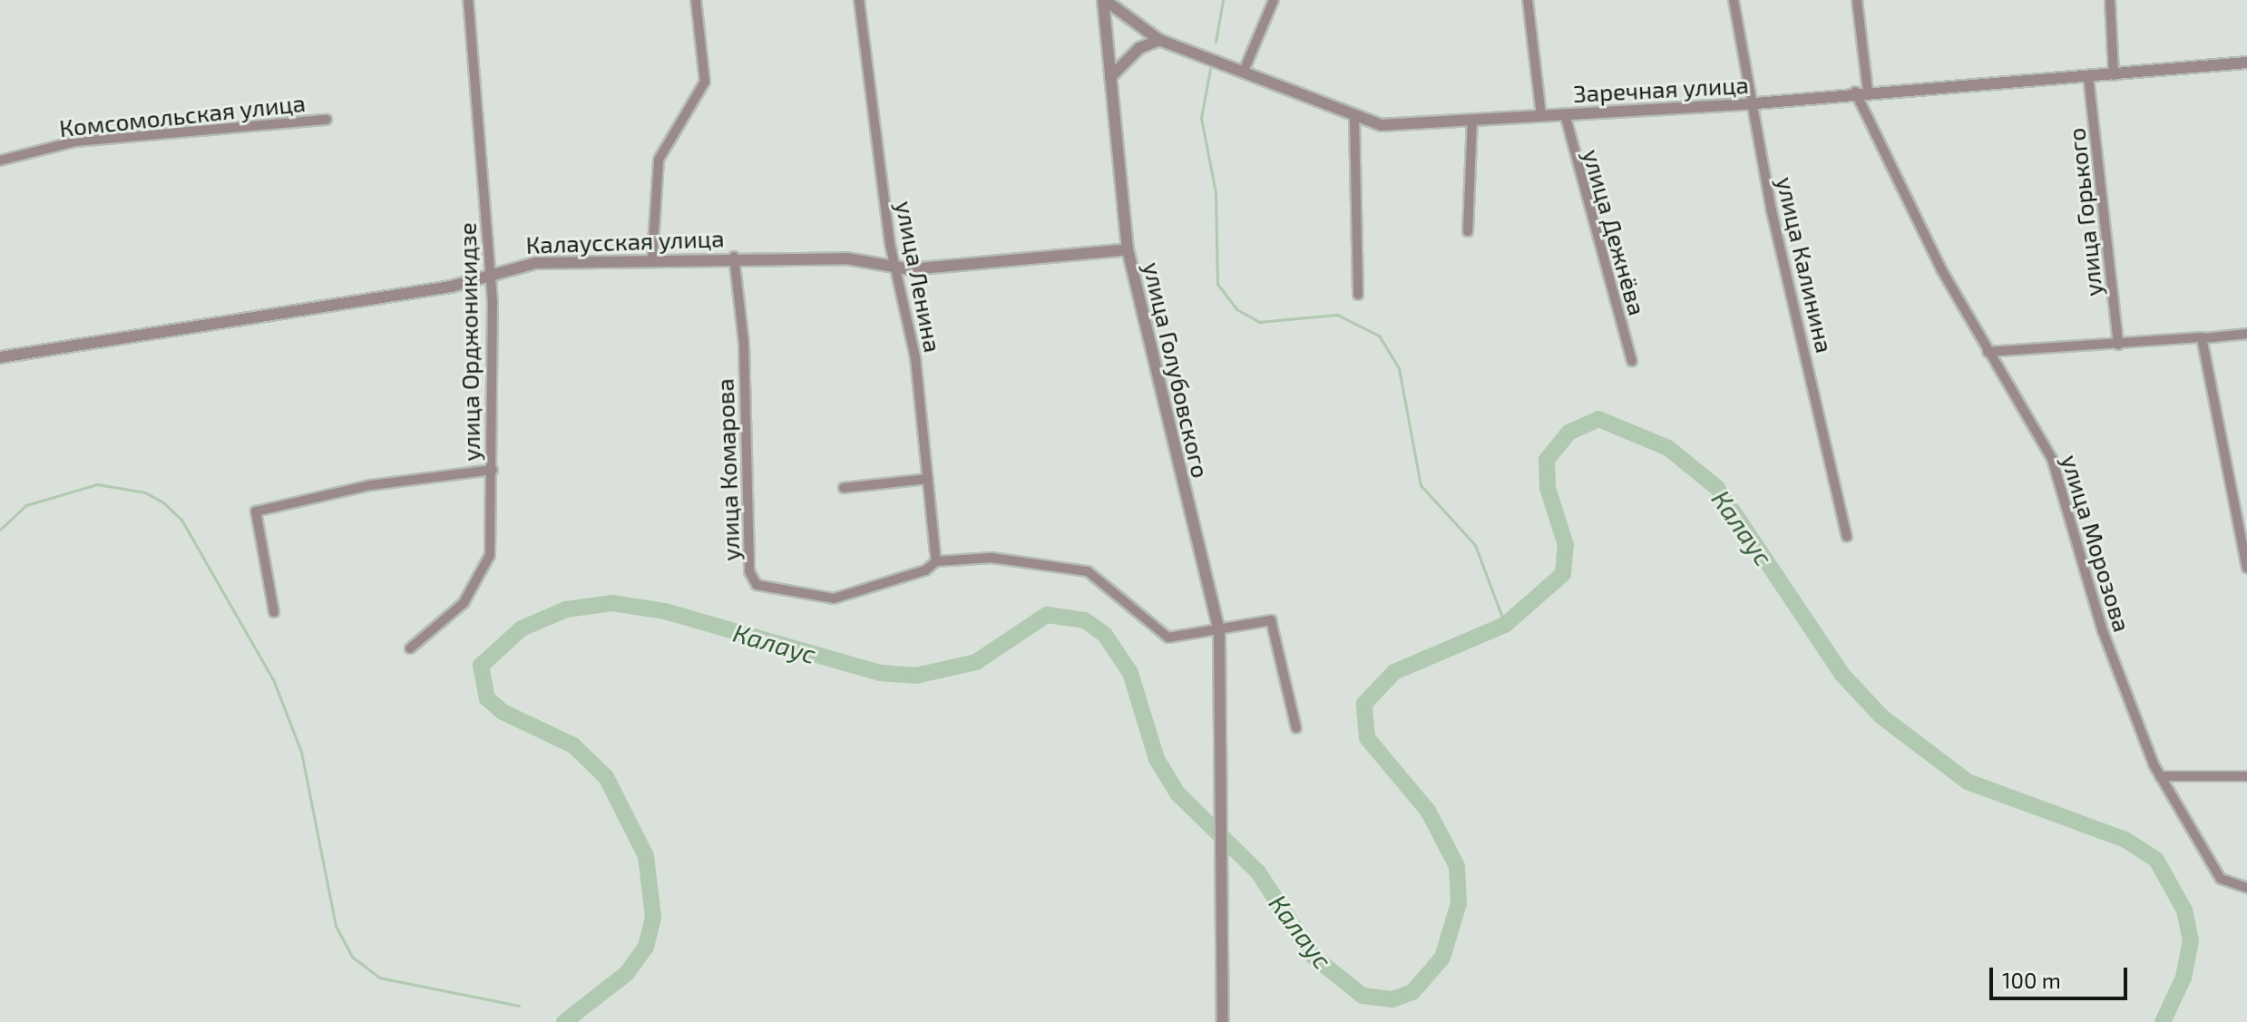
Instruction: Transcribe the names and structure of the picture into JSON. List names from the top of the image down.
{
  "streets": {
    "street": [
      "Заречная улица",
      "Комсомольская улица",
      "улица Горького",
      "улица Дежнёва",
      "Калаусская улица",
      "улица Калинина",
      "улица Ленина",
      "улица Орджоникидзе",
      "улица Голубовского",
      "улица Комарова",
      "улица Морозова"
    ]
  },
  "crossings": [
    ["Заречная улица", "улица Горького"],
    ["Заречная улица", "улица Дежнёва"],
    ["Заречная улица", "улица Калинина"],
    ["Заречная улица", "улица Голубовского"],
    ["Заречная улица", "улица Морозова"],
    ["Калаусская улица", "улица Ленина"],
    ["Калаусская улица", "улица Орджоникидзе"],
    ["Калаусская улица", "улица Голубовского"],
    ["Калаусская улица", "улица Комарова"],
    ["улица Ленина", "улица Комарова"],
    ["улица Голубовского", "улица Комарова"]
  ],
  "water": ["Калаус"],
  "scale_bar": "100 m"
}
